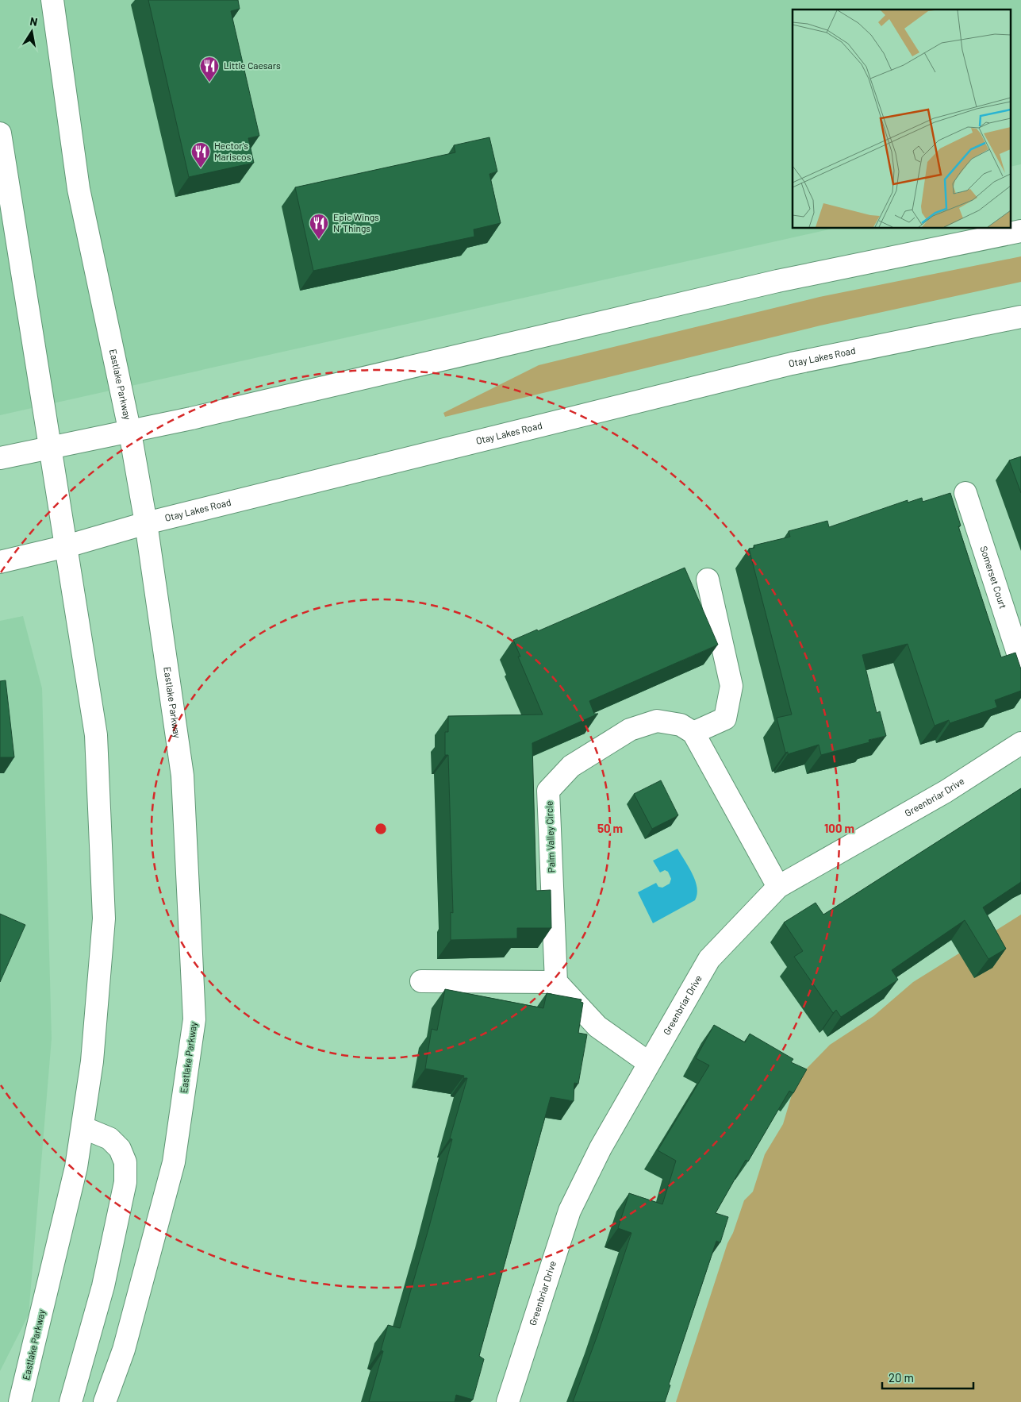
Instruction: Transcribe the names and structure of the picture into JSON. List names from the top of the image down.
{
  "streets": {
    "main road": [
      "Otay Lakes Road",
      "Eastlake Parkway",
      "Somerset Court",
      "Greenbriar Drive",
      "Palm Valley Circle"
    ]
  },
  "crossings": [
    ["Otay Lakes Road", "Eastlake Parkway"]
  ],
  "places": {
    "restaurant": ["Little Caesars", "Hector's Mariscos", "Epic Wings N' Things"]
  },
  "scale_bar": "20 m",
  "north": "top",
  "rings": ["50 m", "100 m"]
}
